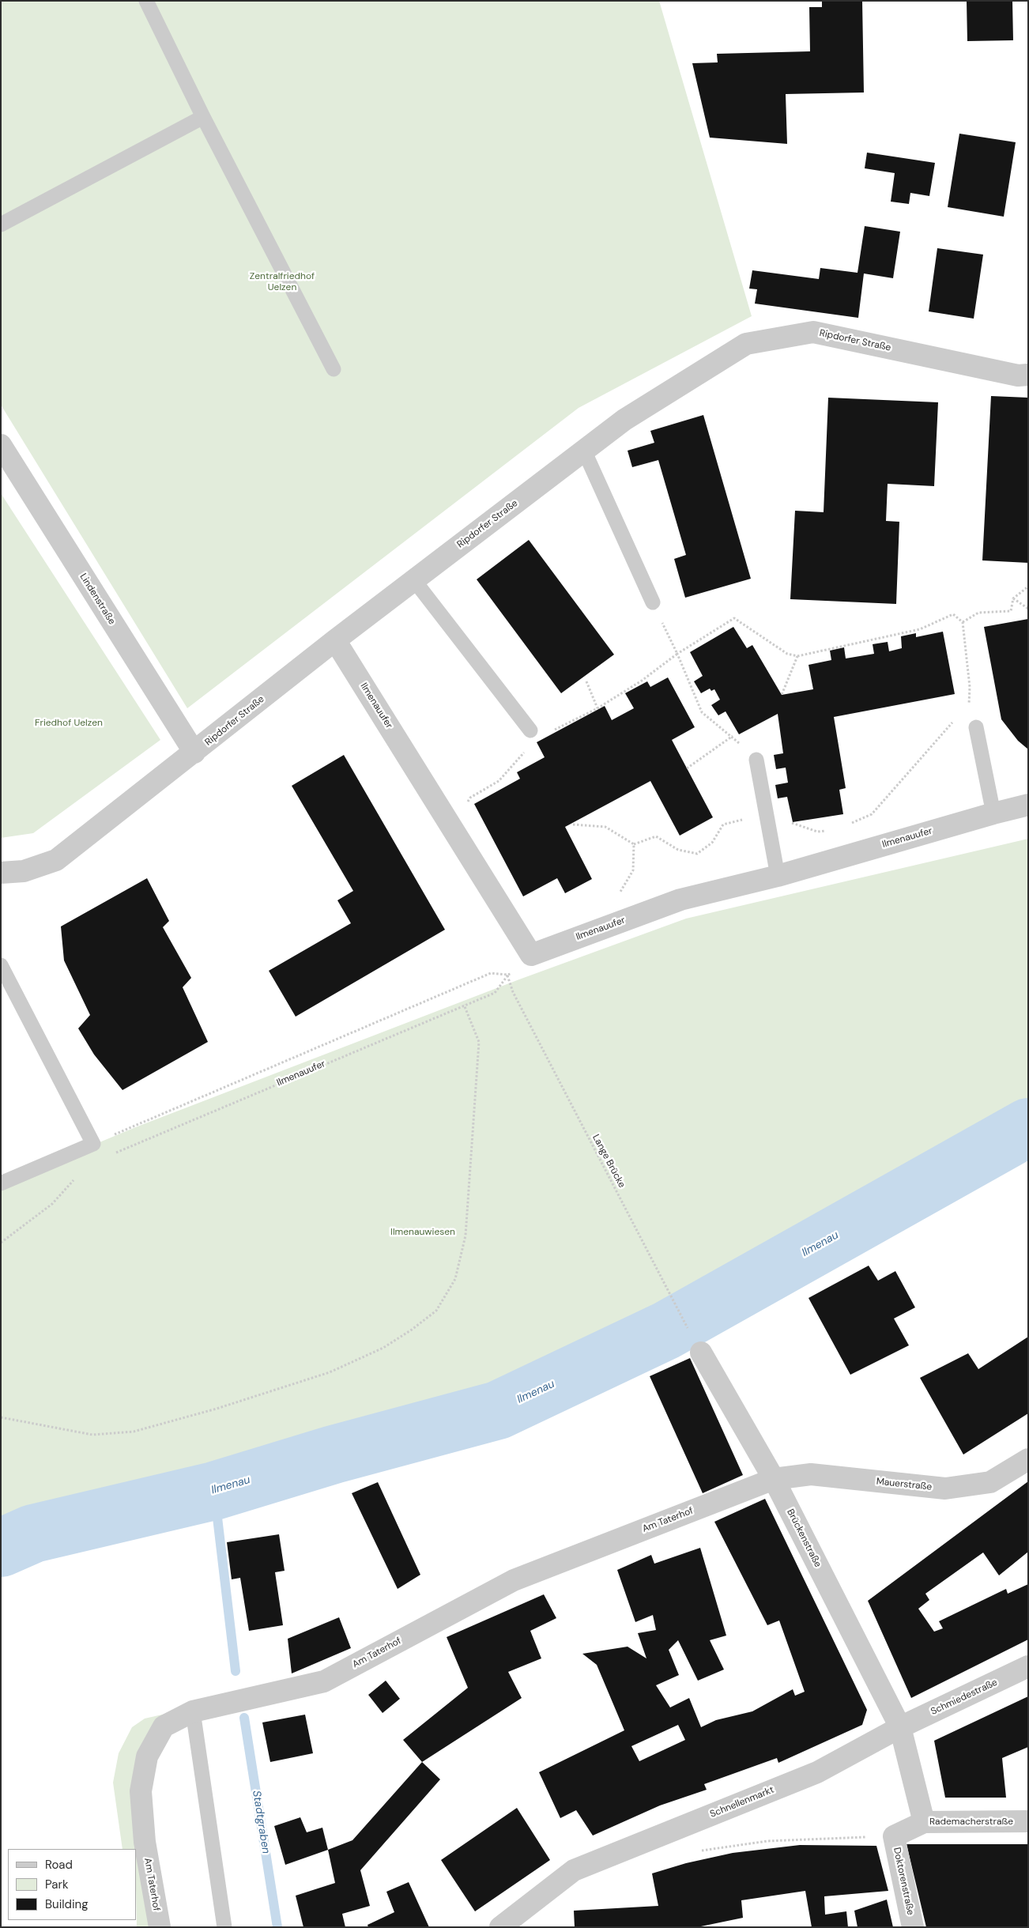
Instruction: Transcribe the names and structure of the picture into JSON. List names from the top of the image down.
{
  "streets": {
    "street": [
      "Ripdorfer Straße",
      "Lindenstraße",
      "Ilmenauufer",
      "Mauerstraße",
      "Am Taterhof",
      "Brückenstraße",
      "Schmiedestraße",
      "Schnellenmarkt",
      "Rademacherstraße",
      "Doktorenstraße"
    ],
    "path": ["Lange Brücke"]
  },
  "crossings": [
    ["Ripdorfer Straße", "Lindenstraße"],
    ["Ripdorfer Straße", "Ilmenauufer"],
    ["Ilmenauufer", "Lange Brücke"],
    ["Lange Brücke", "Brückenstraße"],
    ["Mauerstraße", "Am Taterhof"],
    ["Mauerstraße", "Brückenstraße"],
    ["Am Taterhof", "Brückenstraße"],
    ["Brückenstraße", "Schmiedestraße"],
    ["Brückenstraße", "Schnellenmarkt"],
    ["Schmiedestraße", "Schnellenmarkt"],
    ["Rademacherstraße", "Doktorenstraße"]
  ],
  "water": ["Ilmenau", "Stadtgraben"],
  "parks": ["Zentralfriedhof Uelzen", "Friedhof Uelzen", "Ilmenauwiesen"],
  "legend": ["Road", "Park", "Building"]
}
